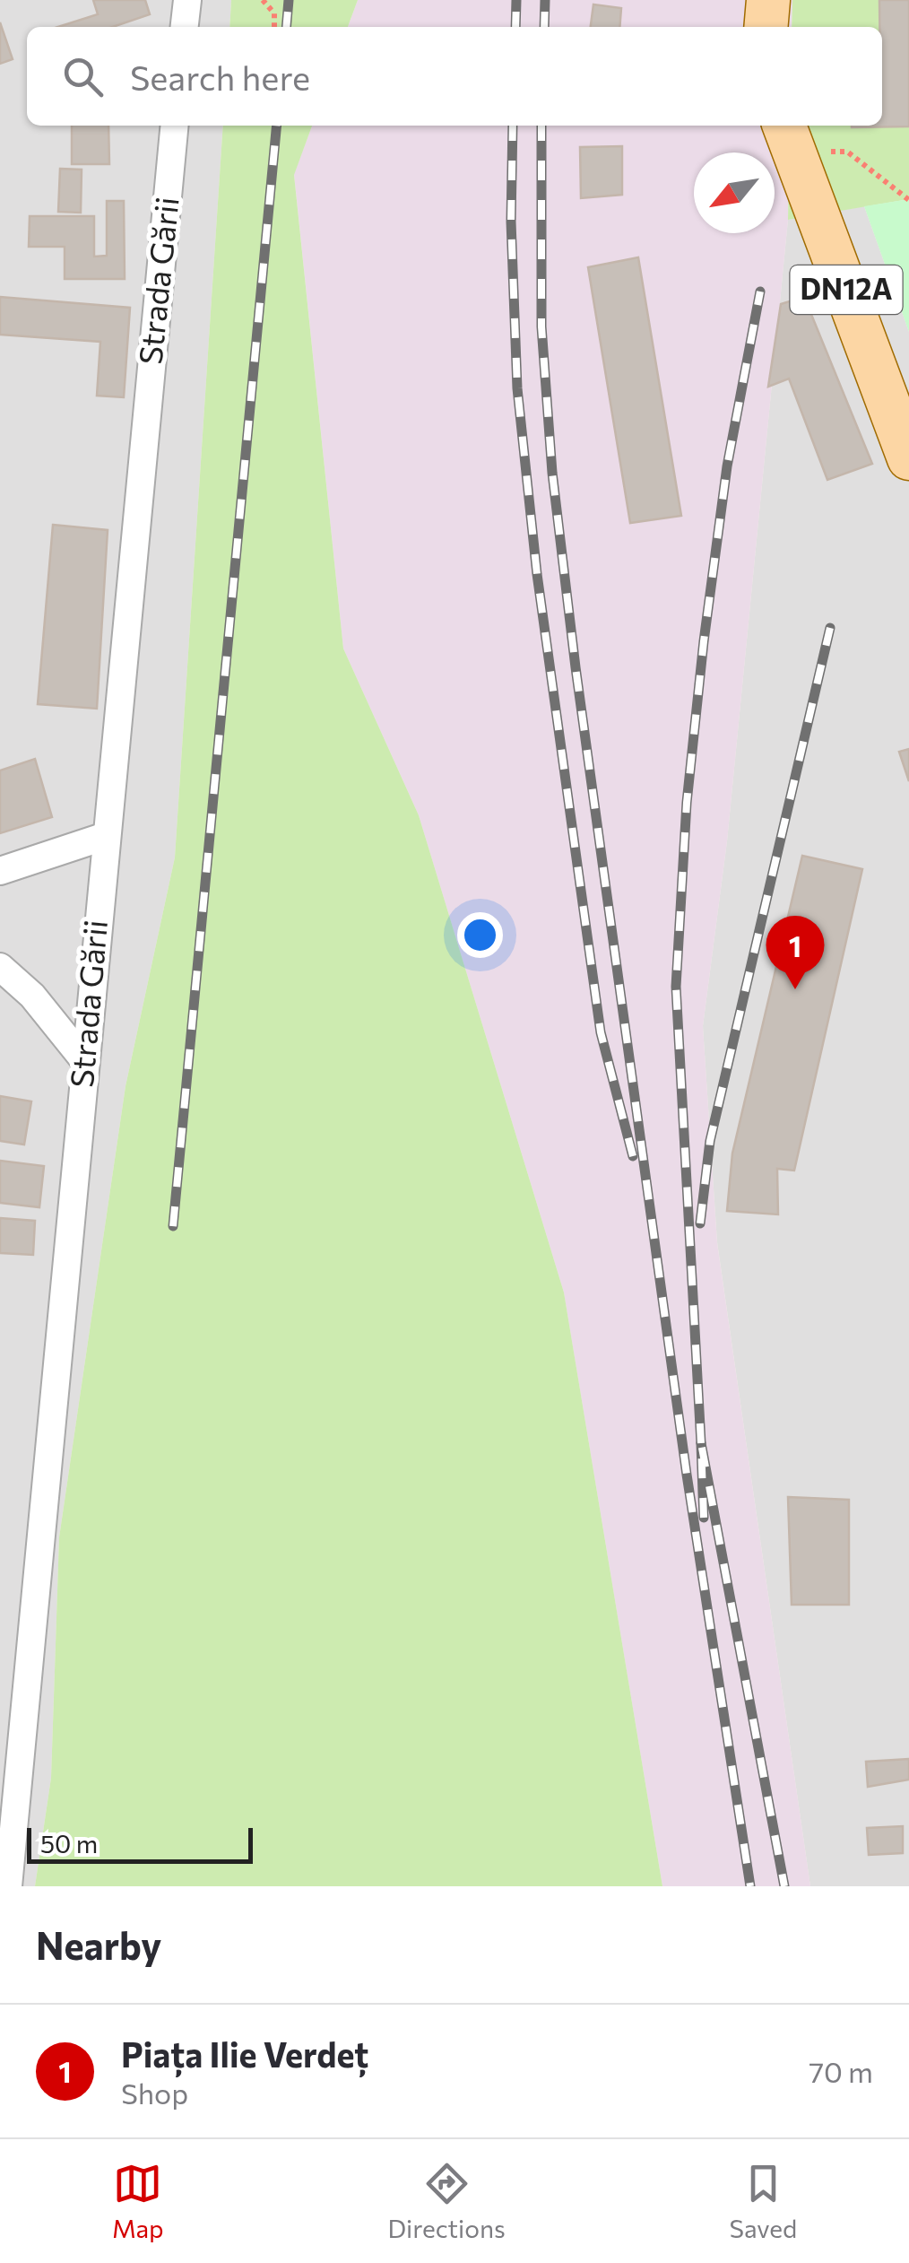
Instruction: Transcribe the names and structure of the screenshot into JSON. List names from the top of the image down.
{
  "streets": {
    "main road": ["DN12A"],
    "street": ["Strada Gării"]
  },
  "scale_bar": "50 m",
  "north": "bottom left",
  "page": {
    "search": "Search here",
    "pins": "1",
    "scale": "50 m",
    "heading": "Nearby",
    "list": [
      {
        "mark": "1",
        "name": "Piața Ilie Verdeț",
        "note": "Shop",
        "value": "70 m"
      }
    ],
    "nav": ["Map", "Directions", "Saved"]
  }
}
